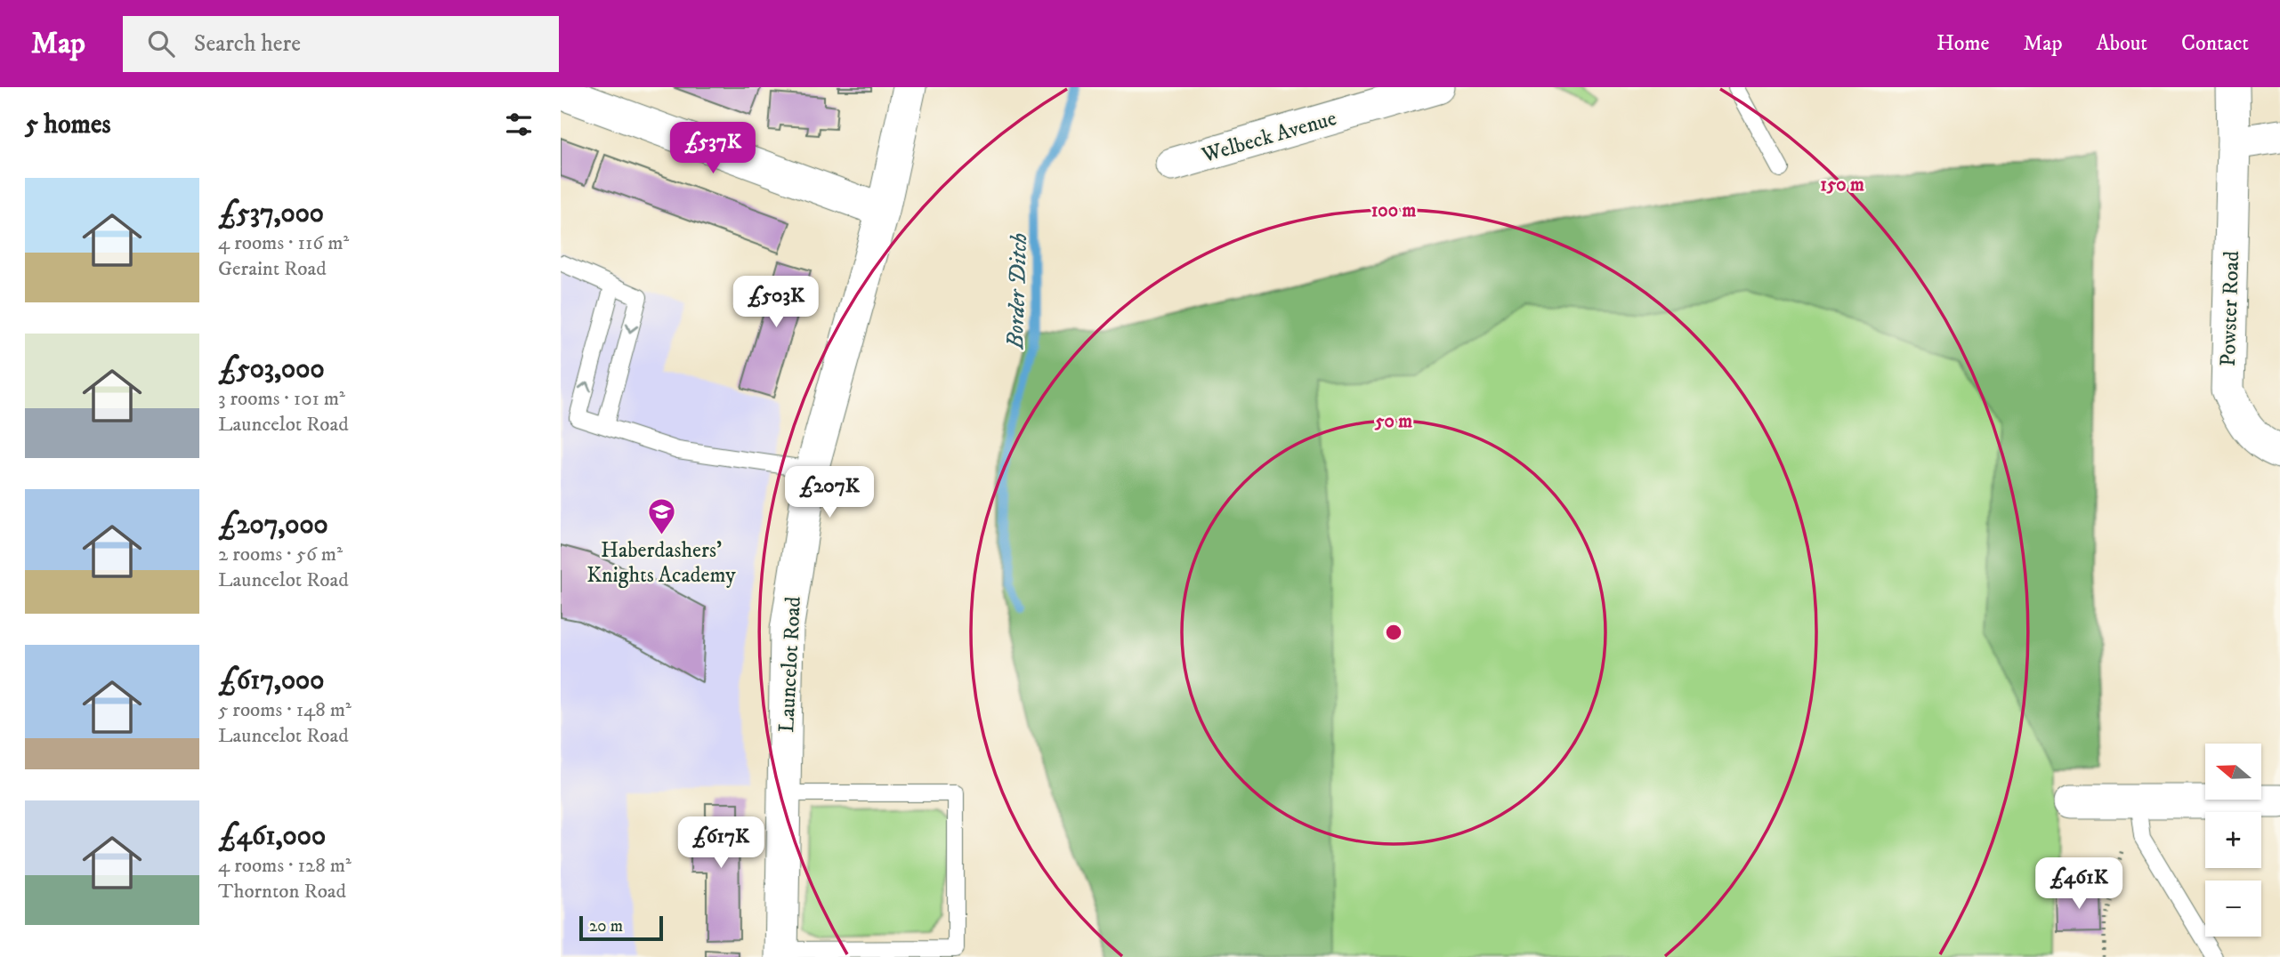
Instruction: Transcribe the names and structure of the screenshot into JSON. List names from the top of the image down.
{
  "streets": {
    "street": ["Welbeck Avenue", "Powster Road", "Launcelot Road"]
  },
  "water": ["Border Ditch"],
  "places": {
    "school or university": ["Haberdashers' Knights Academy"]
  },
  "scale_bar": "20 m",
  "north": "left",
  "page": {
    "header": "Map",
    "search": "Search here",
    "nav": [
      "Home",
      "Map",
      "About",
      "Contact"
    ],
    "heading": "5 homes",
    "price": [
      "£537K",
      "£503K",
      "£207K",
      "£617K",
      "£461K"
    ],
    "list": [
      {
        "name": "£537,000",
        "note": "4 rooms · 116 m² · Geraint Road"
      },
      {
        "name": "£503,000",
        "note": "3 rooms · 101 m² · Launcelot Road"
      },
      {
        "name": "£207,000",
        "note": "2 rooms · 56 m² · Launcelot Road"
      },
      {
        "name": "£617,000",
        "note": "5 rooms · 148 m² · Launcelot Road"
      },
      {
        "name": "£461,000",
        "note": "4 rooms · 128 m² · Thornton Road"
      }
    ],
    "map_buttons": ["+", "−"],
    "scale": "20 m"
  },
  "rings": ["150 m", "100 m", "50 m"]
}
